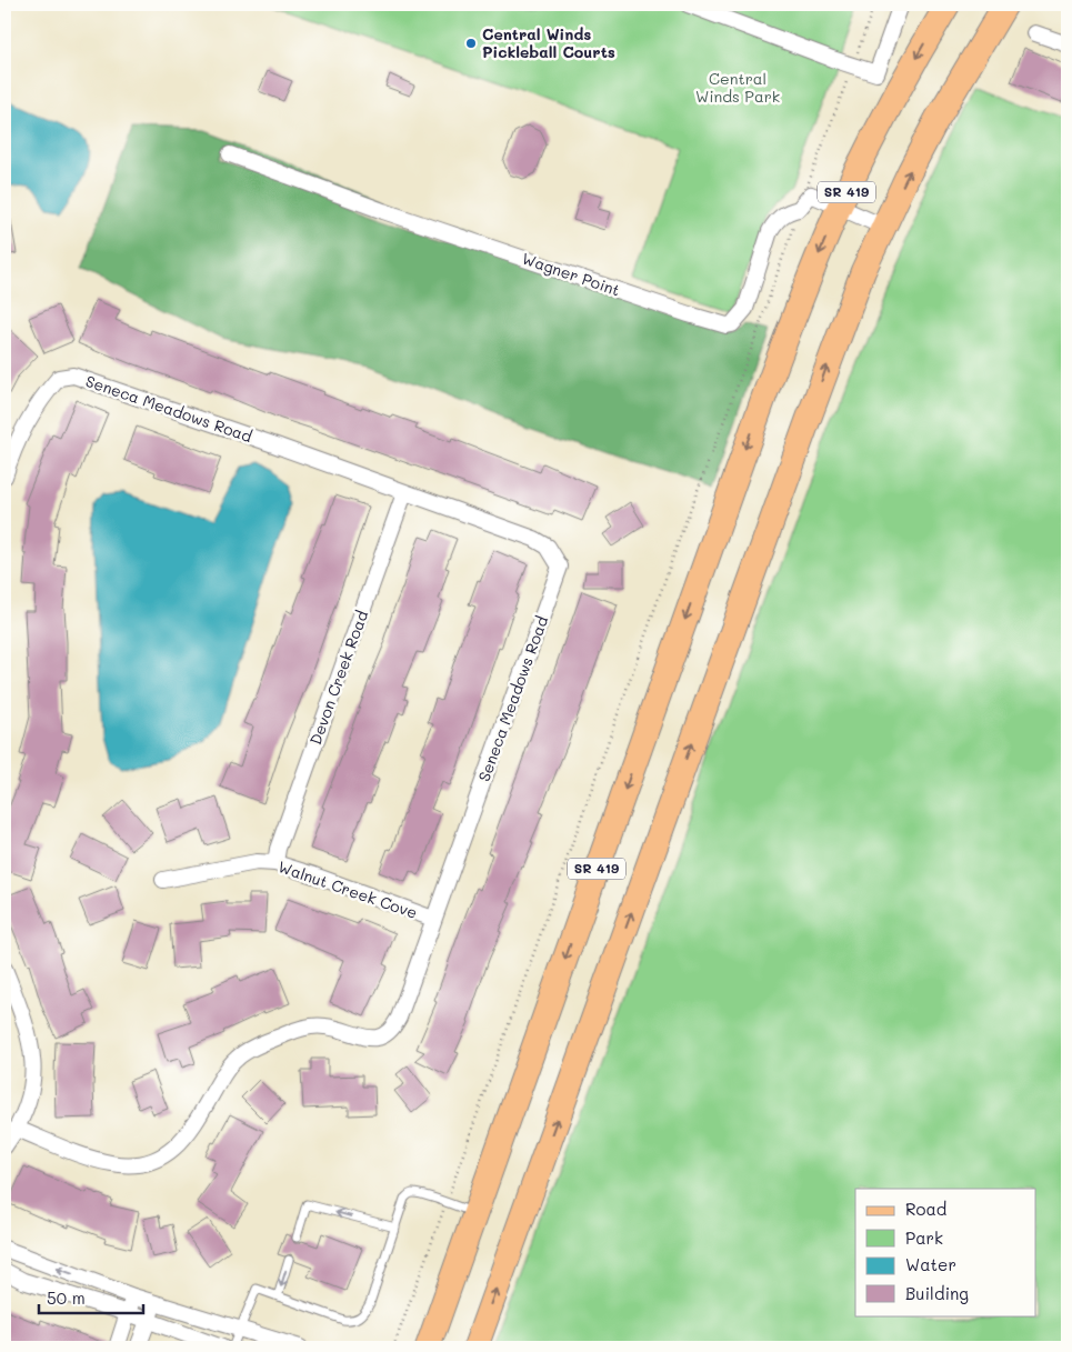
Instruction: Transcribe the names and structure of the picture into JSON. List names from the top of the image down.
{
  "streets": {
    "main road": ["SR 419"],
    "street": [
      "Wagner Point",
      "Seneca Meadows Road",
      "Devon Creek Road",
      "Walnut Creek Cove"
    ]
  },
  "crossings": [
    ["SR 419", "Wagner Point"],
    ["Seneca Meadows Road", "Devon Creek Road"],
    ["Seneca Meadows Road", "Walnut Creek Cove"],
    ["Devon Creek Road", "Walnut Creek Cove"]
  ],
  "parks": ["Central Winds Park"],
  "places": ["Central Winds Pickleball Courts"],
  "legend": [
    "Road",
    "Park",
    "Water",
    "Building"
  ],
  "scale_bar": "50 m"
}
